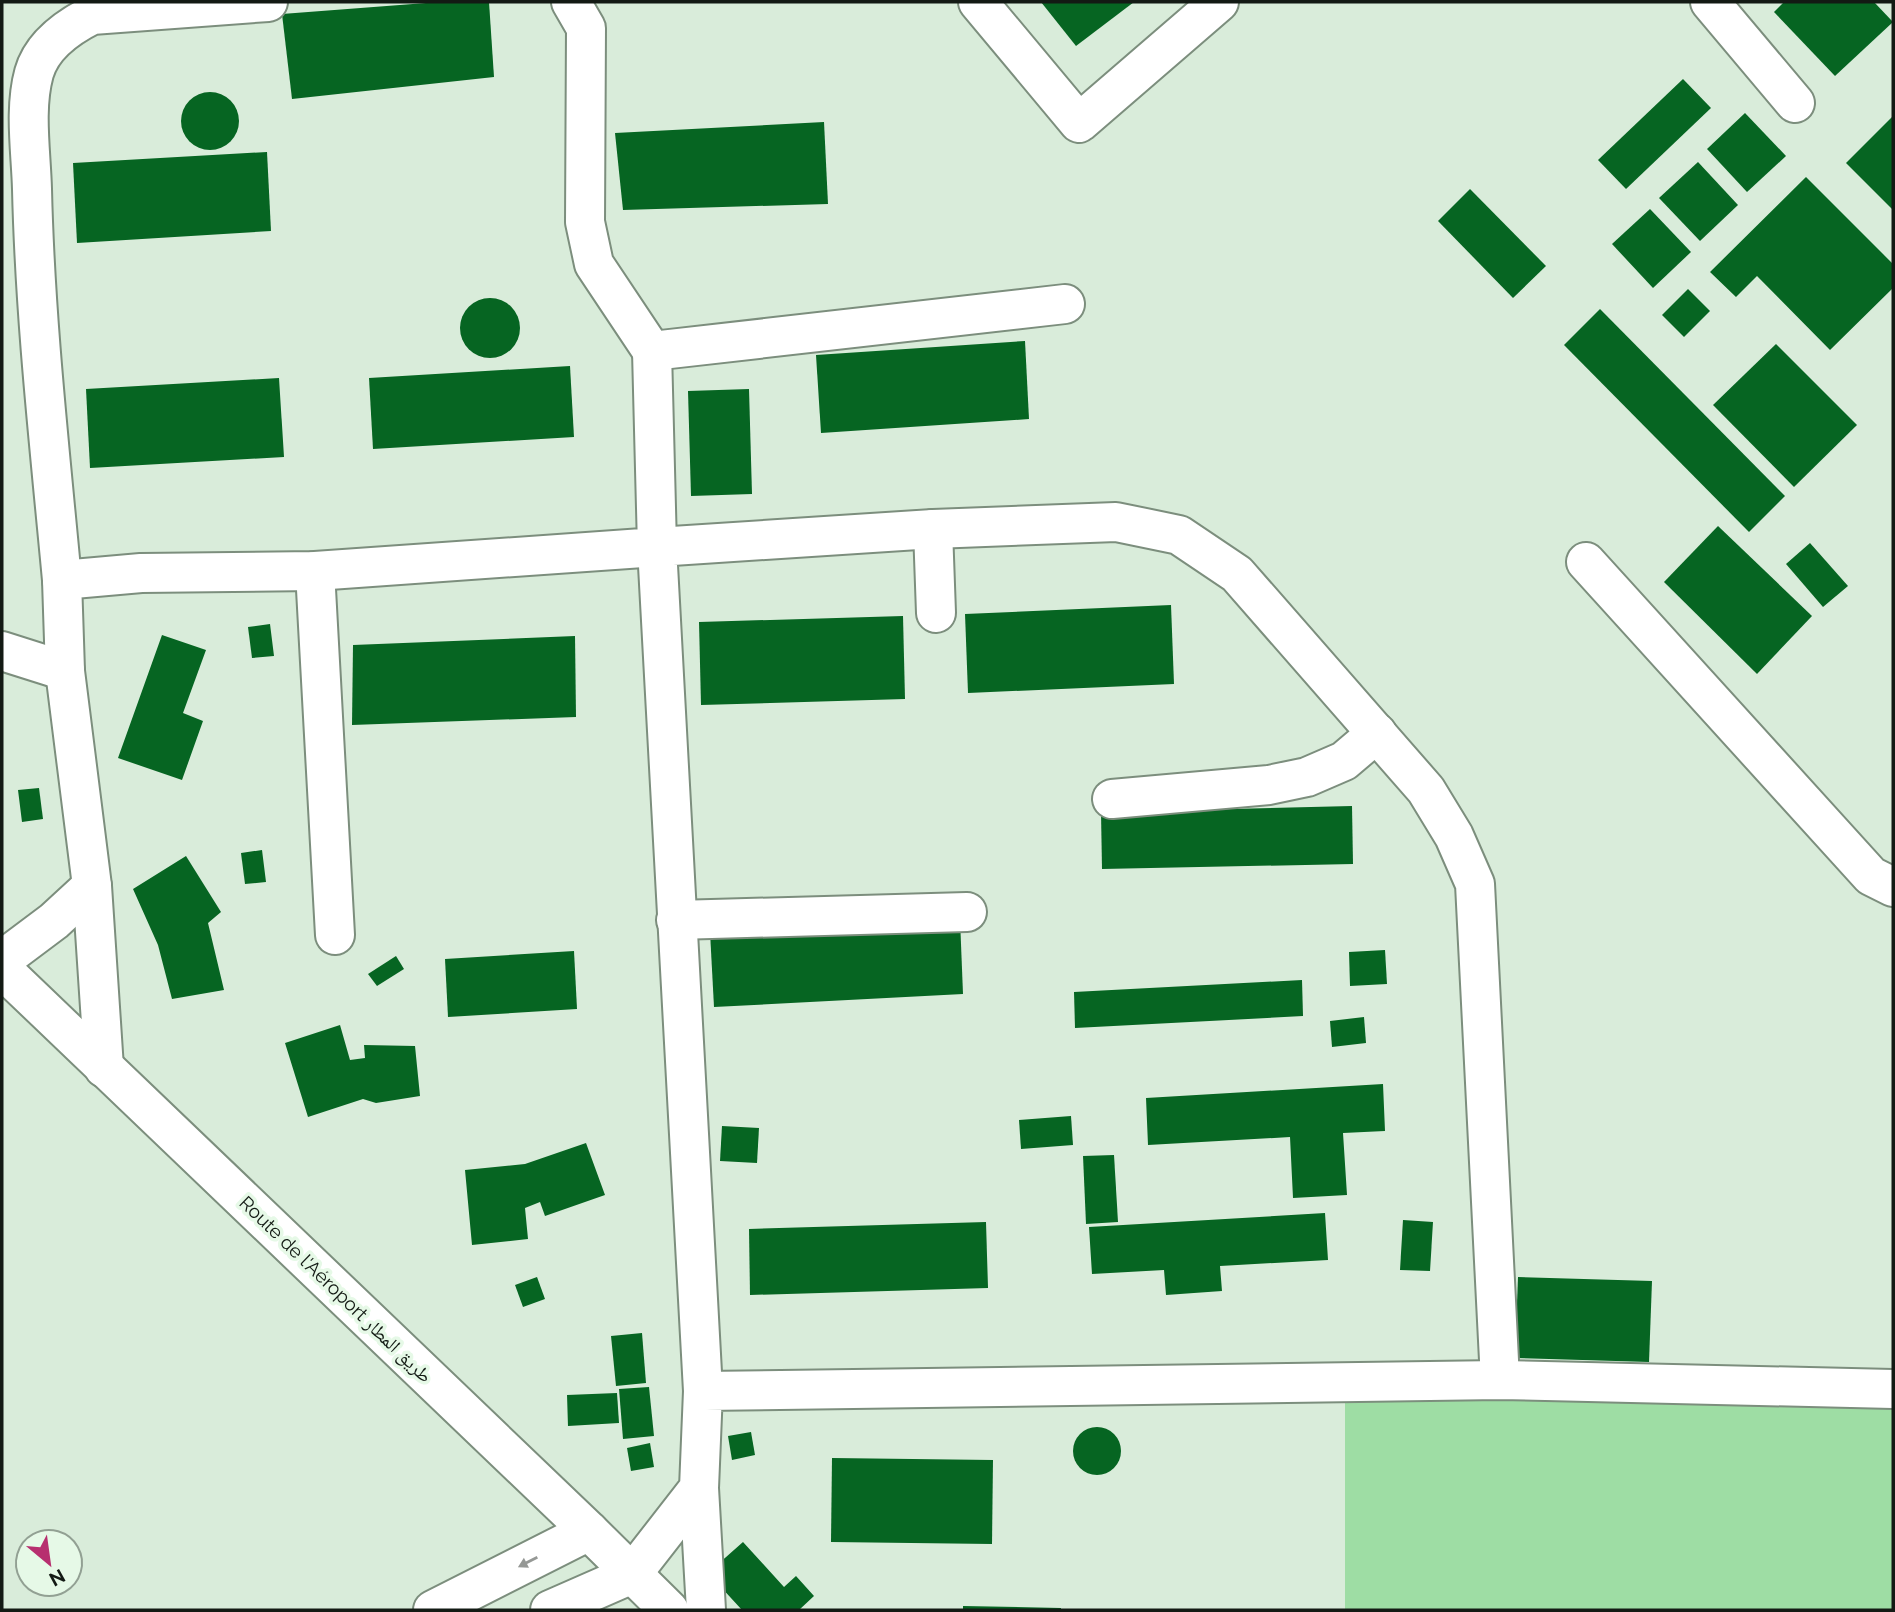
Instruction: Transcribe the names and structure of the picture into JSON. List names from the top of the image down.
{
  "streets": {
    "main road": ["Route de l'Aéroport طريق المطار"]
  },
  "north": "bottom right"
}
